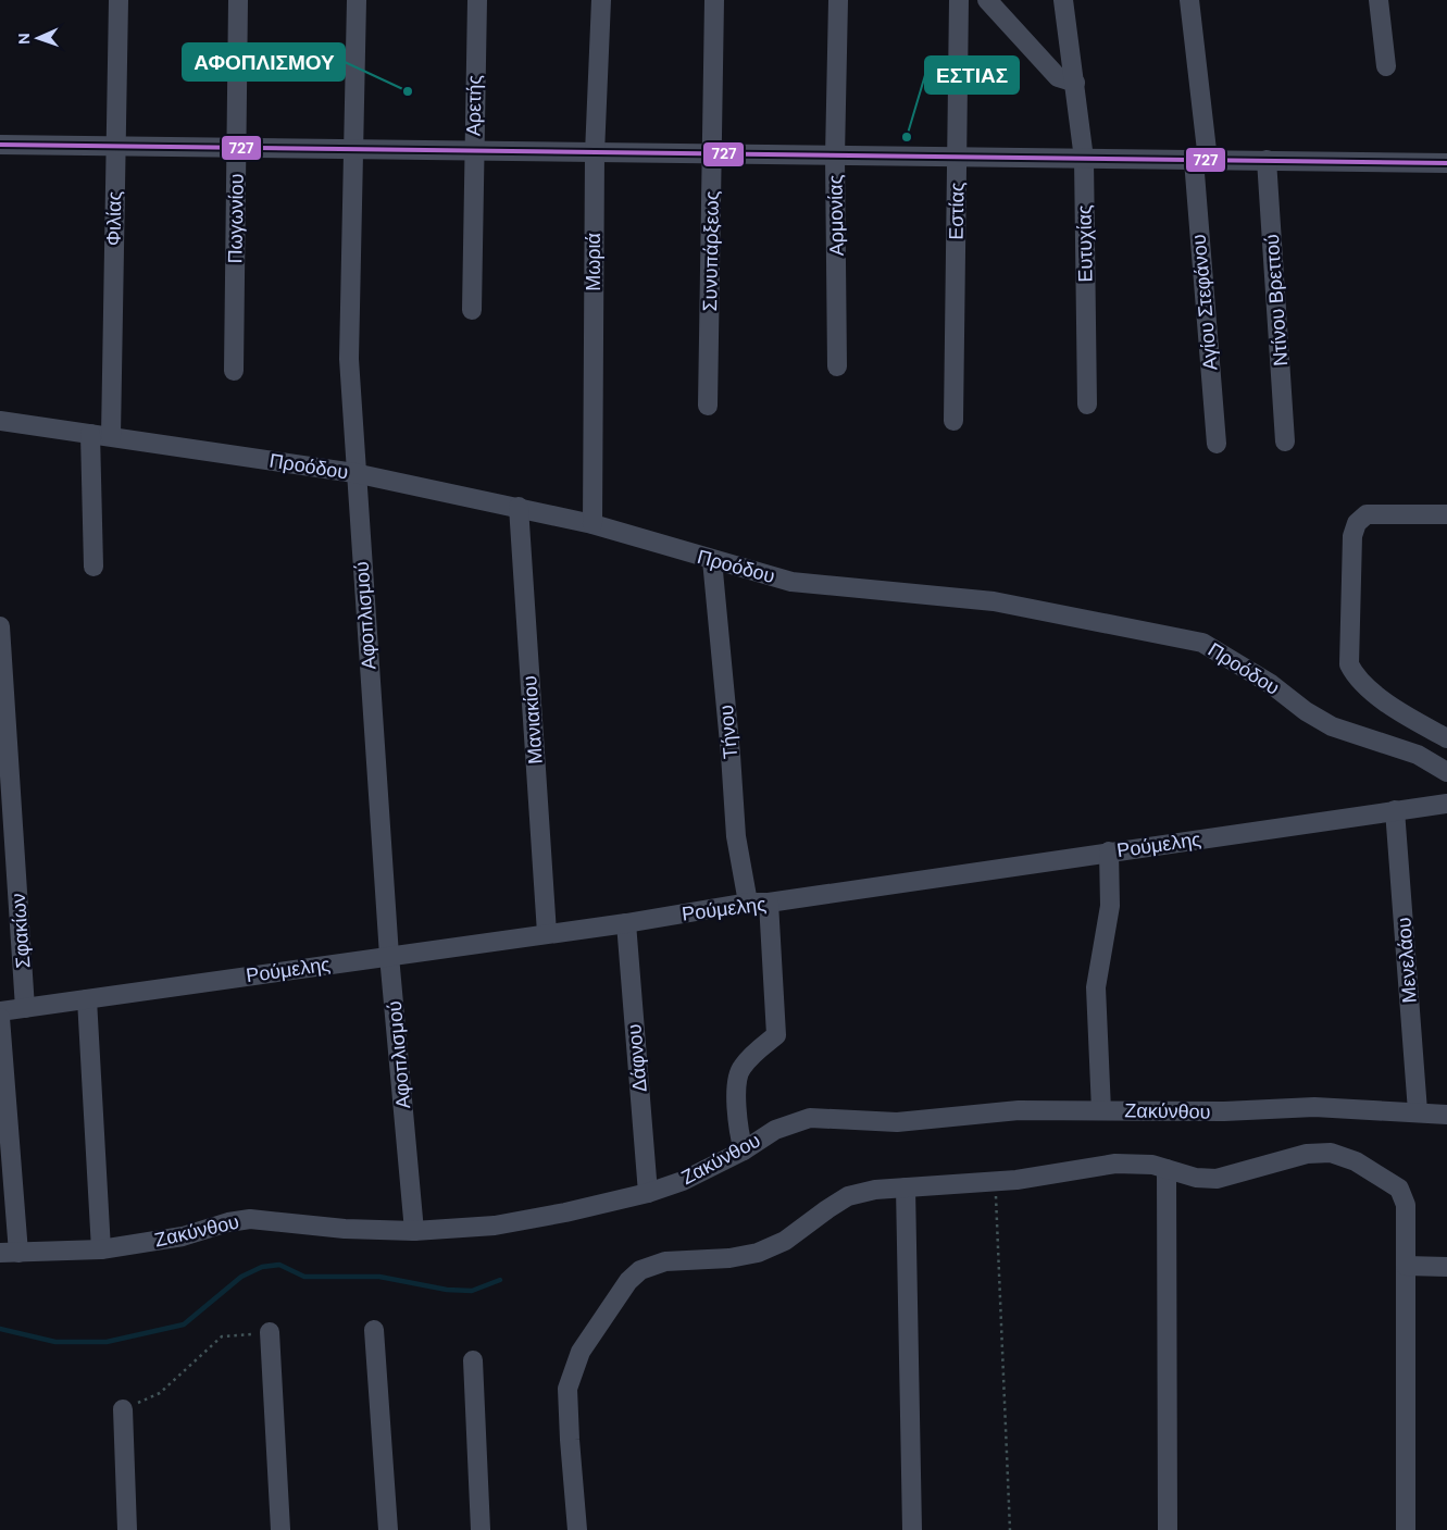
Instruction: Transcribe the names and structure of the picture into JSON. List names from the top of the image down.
{
  "streets": {
    "street": [
      "Αρετής",
      "Εστίας",
      "Αρμονίας",
      "Φιλίας",
      "Πωγωνίου",
      "Ευτυχίας",
      "Συνυπάρξεως",
      "Μωριά",
      "Ντίνου Βρεττού",
      "Αγίου Στεφάνου",
      "Προόδου",
      "Αφοπλισμού",
      "Μανιακίου",
      "Τήνου",
      "Ρούμελης",
      "Σφακίων",
      "Μενελάου",
      "Δάφνου",
      "Ζακύνθου"
    ]
  },
  "crossings": [
    ["Φιλίας", "Προόδου"],
    ["Μωριά", "Προόδου"],
    ["Προόδου", "Αφοπλισμού"],
    ["Προόδου", "Μανιακίου"],
    ["Προόδου", "Τήνου"],
    ["Αφοπλισμού", "Ρούμελης"],
    ["Αφοπλισμού", "Ζακύνθου"],
    ["Μανιακίου", "Ρούμελης"],
    ["Τήνου", "Ρούμελης"],
    ["Ρούμελης", "Σφακίων"],
    ["Ρούμελης", "Μενελάου"],
    ["Ρούμελης", "Δάφνου"],
    ["Μενελάου", "Ζακύνθου"],
    ["Δάφνου", "Ζακύνθου"]
  ],
  "places": ["ΑΦΟΠΛΙΣΜΟΥ", "ΕΣΤΙΑΣ"],
  "lines": ["transit line 727"],
  "north": "left"
}
